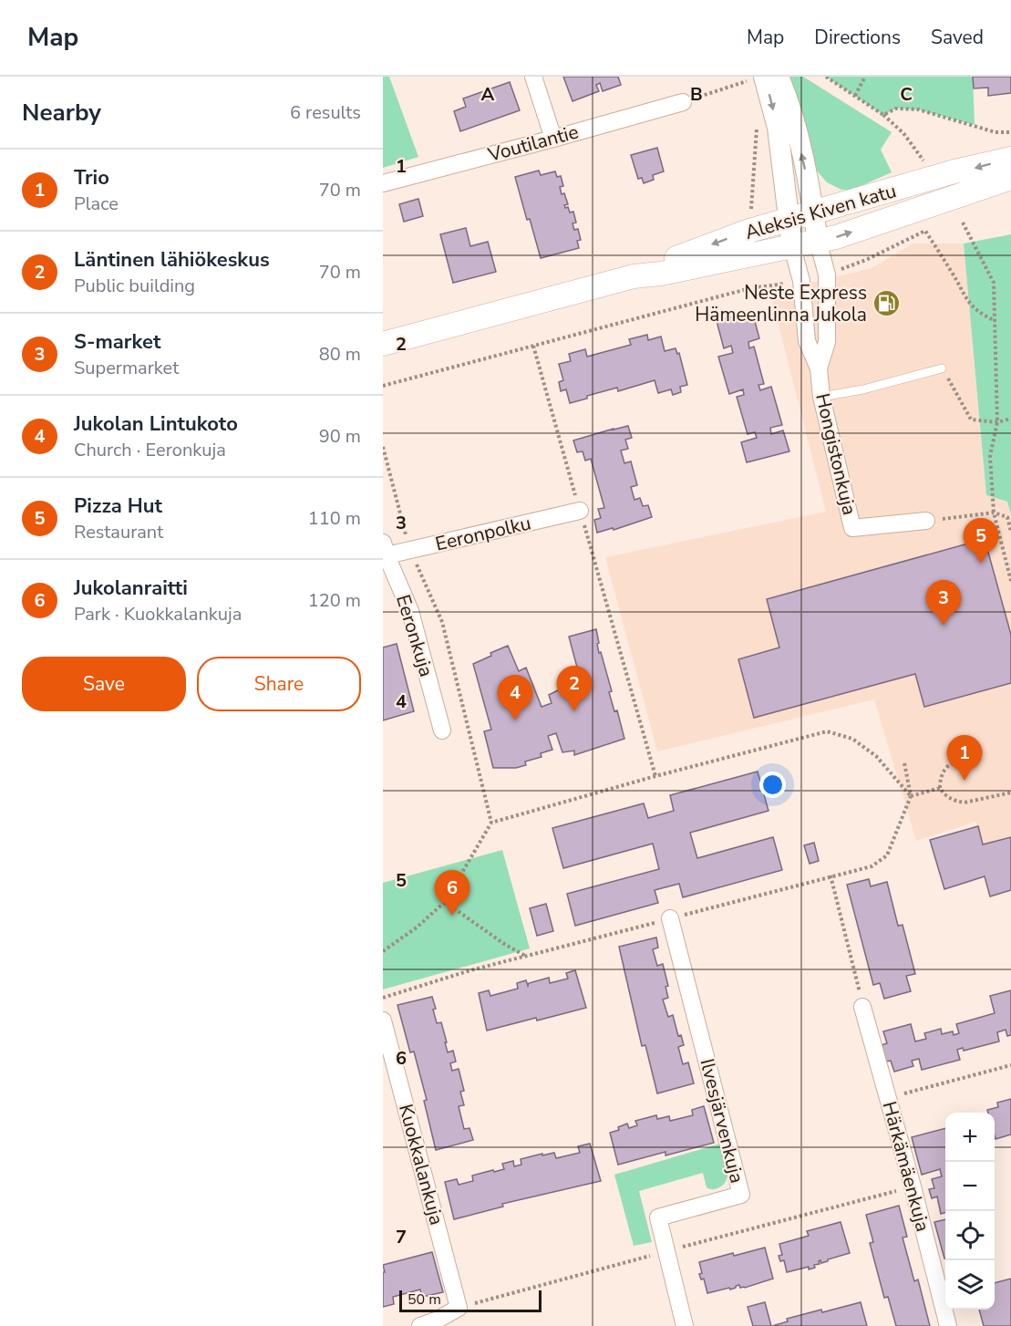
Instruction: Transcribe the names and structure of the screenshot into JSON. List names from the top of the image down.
{
  "streets": {
    "main road": ["Aleksis Kiven katu"],
    "street": [
      "Voutilantie",
      "Hongistonkuja",
      "Eeronpolku",
      "Eeronkuja",
      "Ilvesjärvenkuja",
      "Kuokkalankuja",
      "Härkämäenkuja"
    ]
  },
  "crossings": [
    ["Aleksis Kiven katu", "Hongistonkuja"],
    ["Eeronpolku", "Eeronkuja"]
  ],
  "places": {
    "fuel station": ["Neste Express Hämeenlinna Jukola"]
  },
  "scale_bar": "50 m",
  "page": {
    "header": "Map",
    "nav": ["Map", "Directions", "Saved"],
    "heading": ["Nearby", "6 results"],
    "list": [
      {
        "mark": "1",
        "name": "Trio",
        "note": "Place",
        "value": "70 m"
      },
      {
        "mark": "2",
        "name": "Läntinen lähiökeskus",
        "note": "Public building",
        "value": "70 m"
      },
      {
        "mark": "3",
        "name": "S-market",
        "note": "Supermarket",
        "value": "80 m"
      },
      {
        "mark": "4",
        "name": "Jukolan Lintukoto",
        "note": "Church · Eeronkuja",
        "value": "90 m"
      },
      {
        "mark": "5",
        "name": "Pizza Hut",
        "note": "Restaurant",
        "value": "110 m"
      },
      {
        "mark": "6",
        "name": "Jukolanraitti",
        "note": "Park · Kuokkalankuja",
        "value": "120 m"
      }
    ],
    "pins": [
      "5",
      "3",
      "2",
      "4",
      "1",
      "6"
    ],
    "buttons": ["Save", "Share"],
    "map_buttons": ["+", "−"],
    "scale": "50 m"
  },
  "grid": {
    "columns": ["A", "B", "C"],
    "rows": [
      "1",
      "2",
      "3",
      "4",
      "5",
      "6",
      "7"
    ]
  }
}
